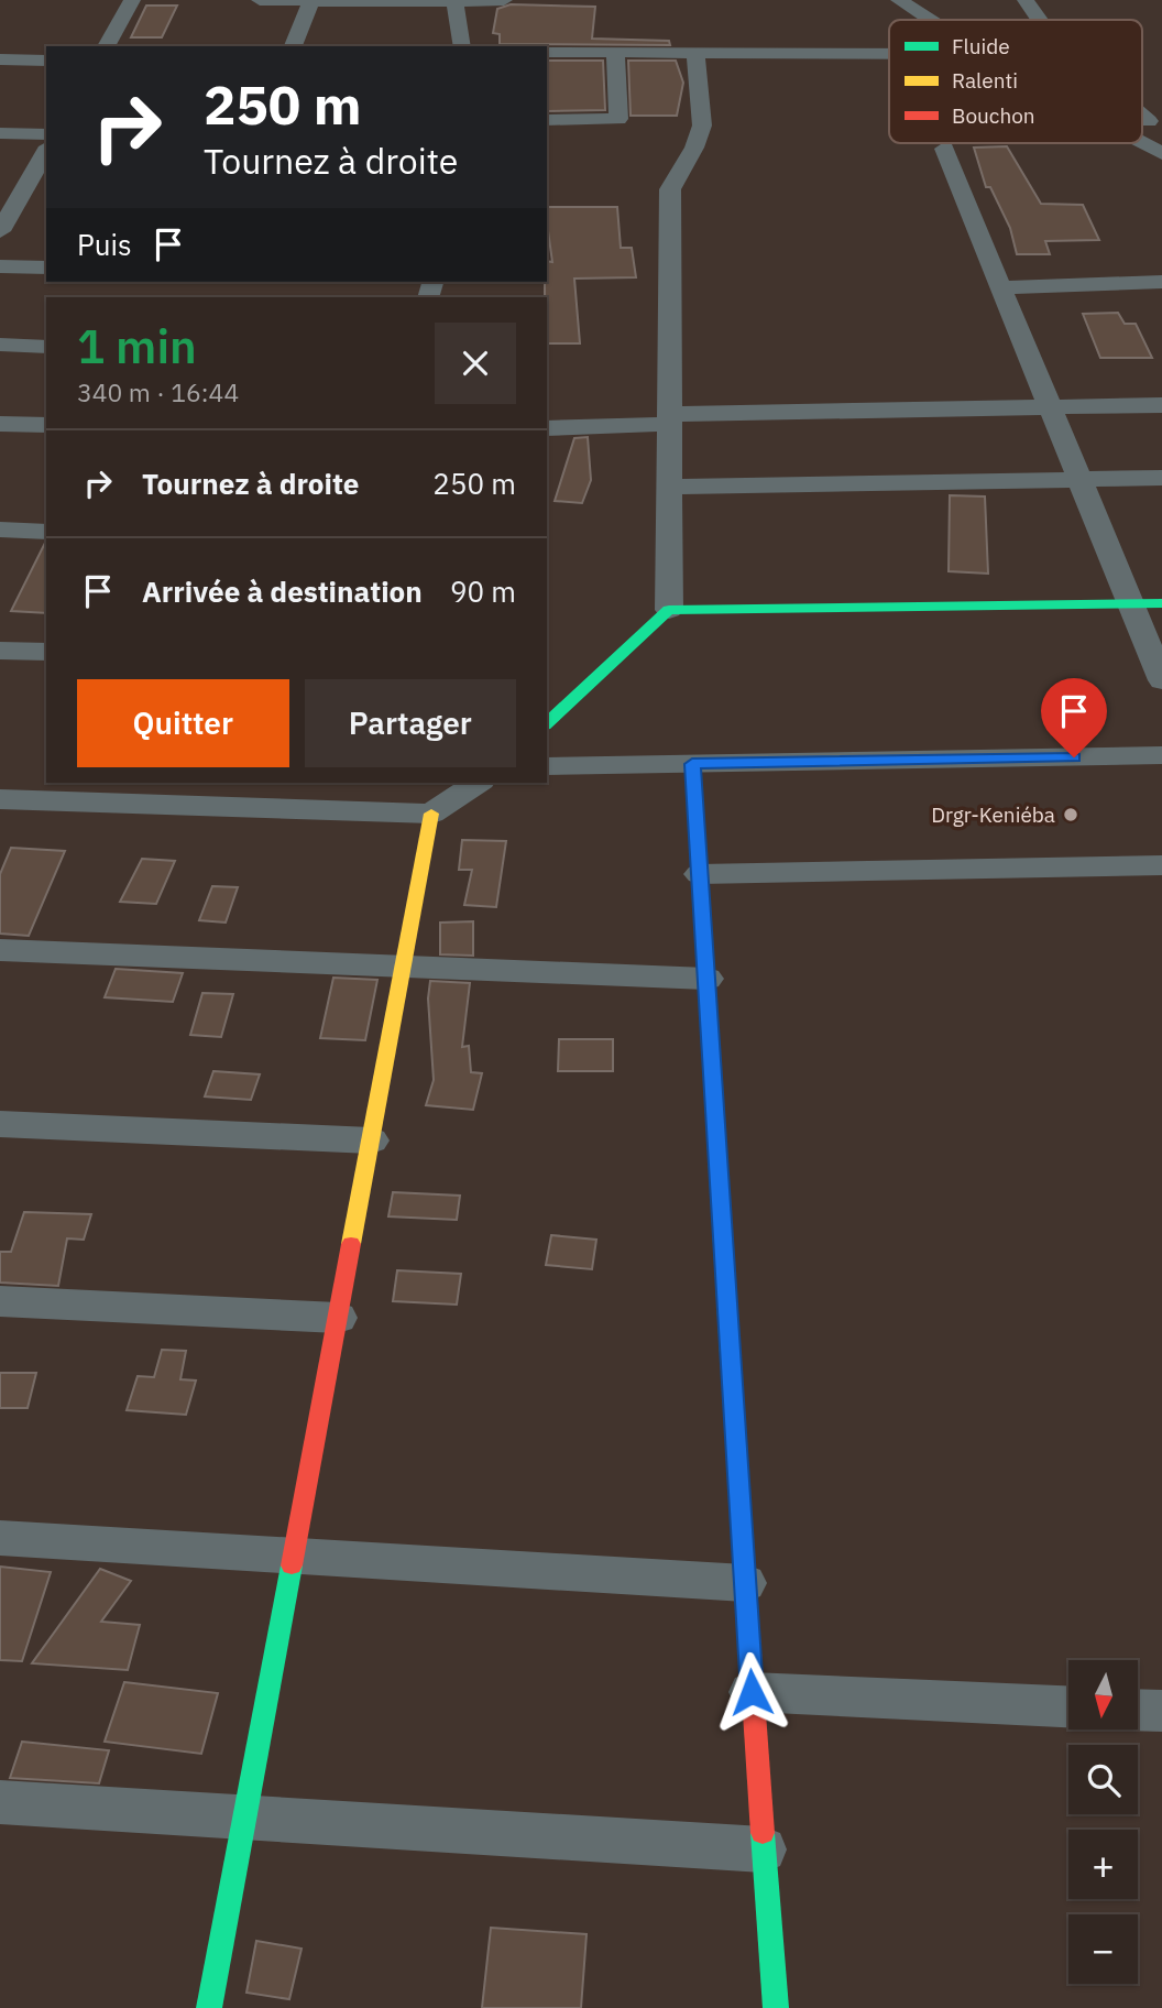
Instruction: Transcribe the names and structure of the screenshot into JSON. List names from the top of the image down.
{
  "places": ["Drgr-Keniéba"],
  "legend": ["Fluide", "Ralenti", "Bouchon"],
  "north": "bottom",
  "page": {
    "turn": ["250 m", "Tournez à droite"],
    "then": "Puis",
    "heading": ["1 min", "340 m · 16:44"],
    "list": [
      {
        "name": "Tournez à droite",
        "value": "250 m"
      },
      {
        "name": "Arrivée à destination",
        "value": "90 m"
      }
    ],
    "buttons": ["Quitter", "Partager"],
    "map_buttons": ["+", "−"]
  }
}
